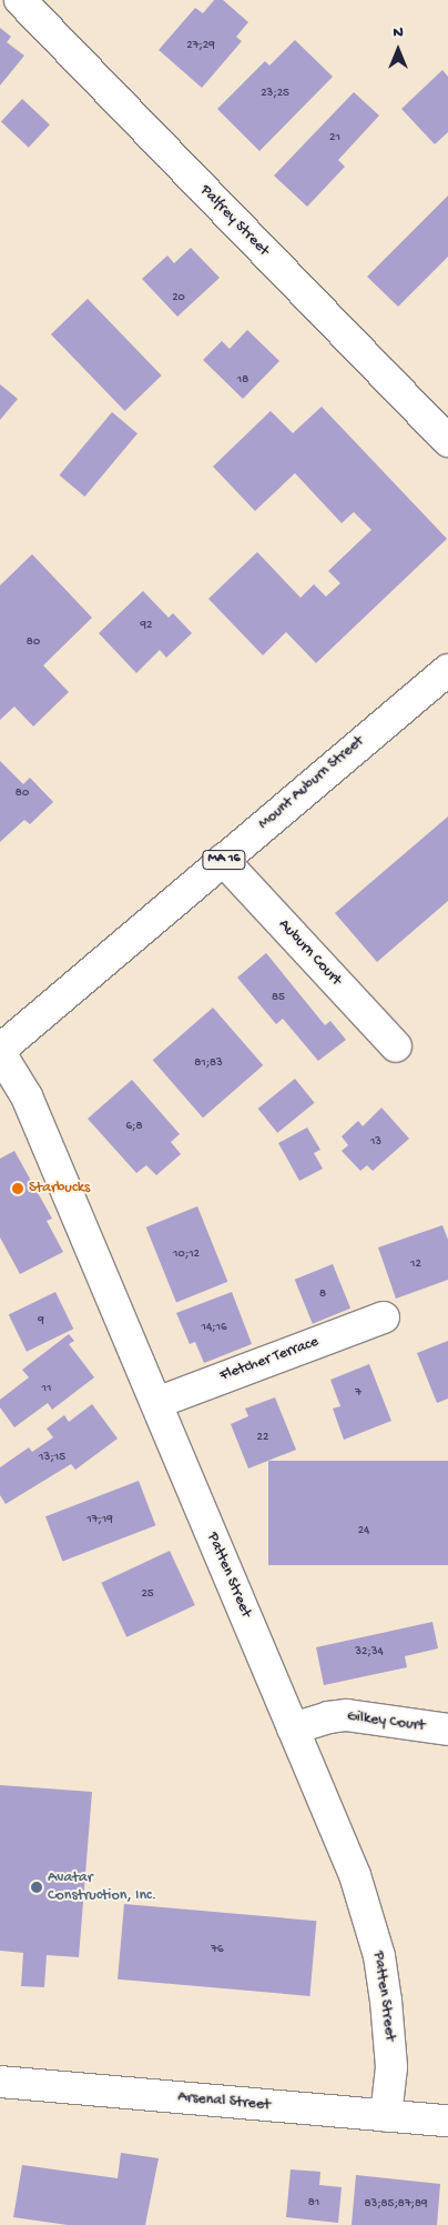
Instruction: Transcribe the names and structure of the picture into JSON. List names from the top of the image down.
{
  "streets": {
    "street": [
      "Palfrey Street",
      "Mount Auburn Street",
      "MA 16",
      "Auburn Court",
      "Fletcher Terrace",
      "Patten Street",
      "Gilkey Court",
      "Arsenal Street"
    ]
  },
  "crossings": [
    ["Mount Auburn Street", "Auburn Court"],
    ["Mount Auburn Street", "Patten Street"],
    ["Fletcher Terrace", "Patten Street"],
    ["Patten Street", "Gilkey Court"],
    ["Patten Street", "Arsenal Street"]
  ],
  "places": ["Starbucks", "Avatar Construction, Inc."],
  "house_numbers": [
    "27;29",
    "23;25",
    "21",
    "20",
    "18",
    "92",
    "80",
    "80",
    "85",
    "81;83",
    "6;8",
    "13",
    "10;12",
    "12",
    "8",
    "9",
    "14;16",
    "11",
    "7",
    "22",
    "13;15",
    "17;19",
    "24",
    "25",
    "32;34",
    "76",
    "81",
    "83;85;87;89"
  ],
  "north": "top"
}
